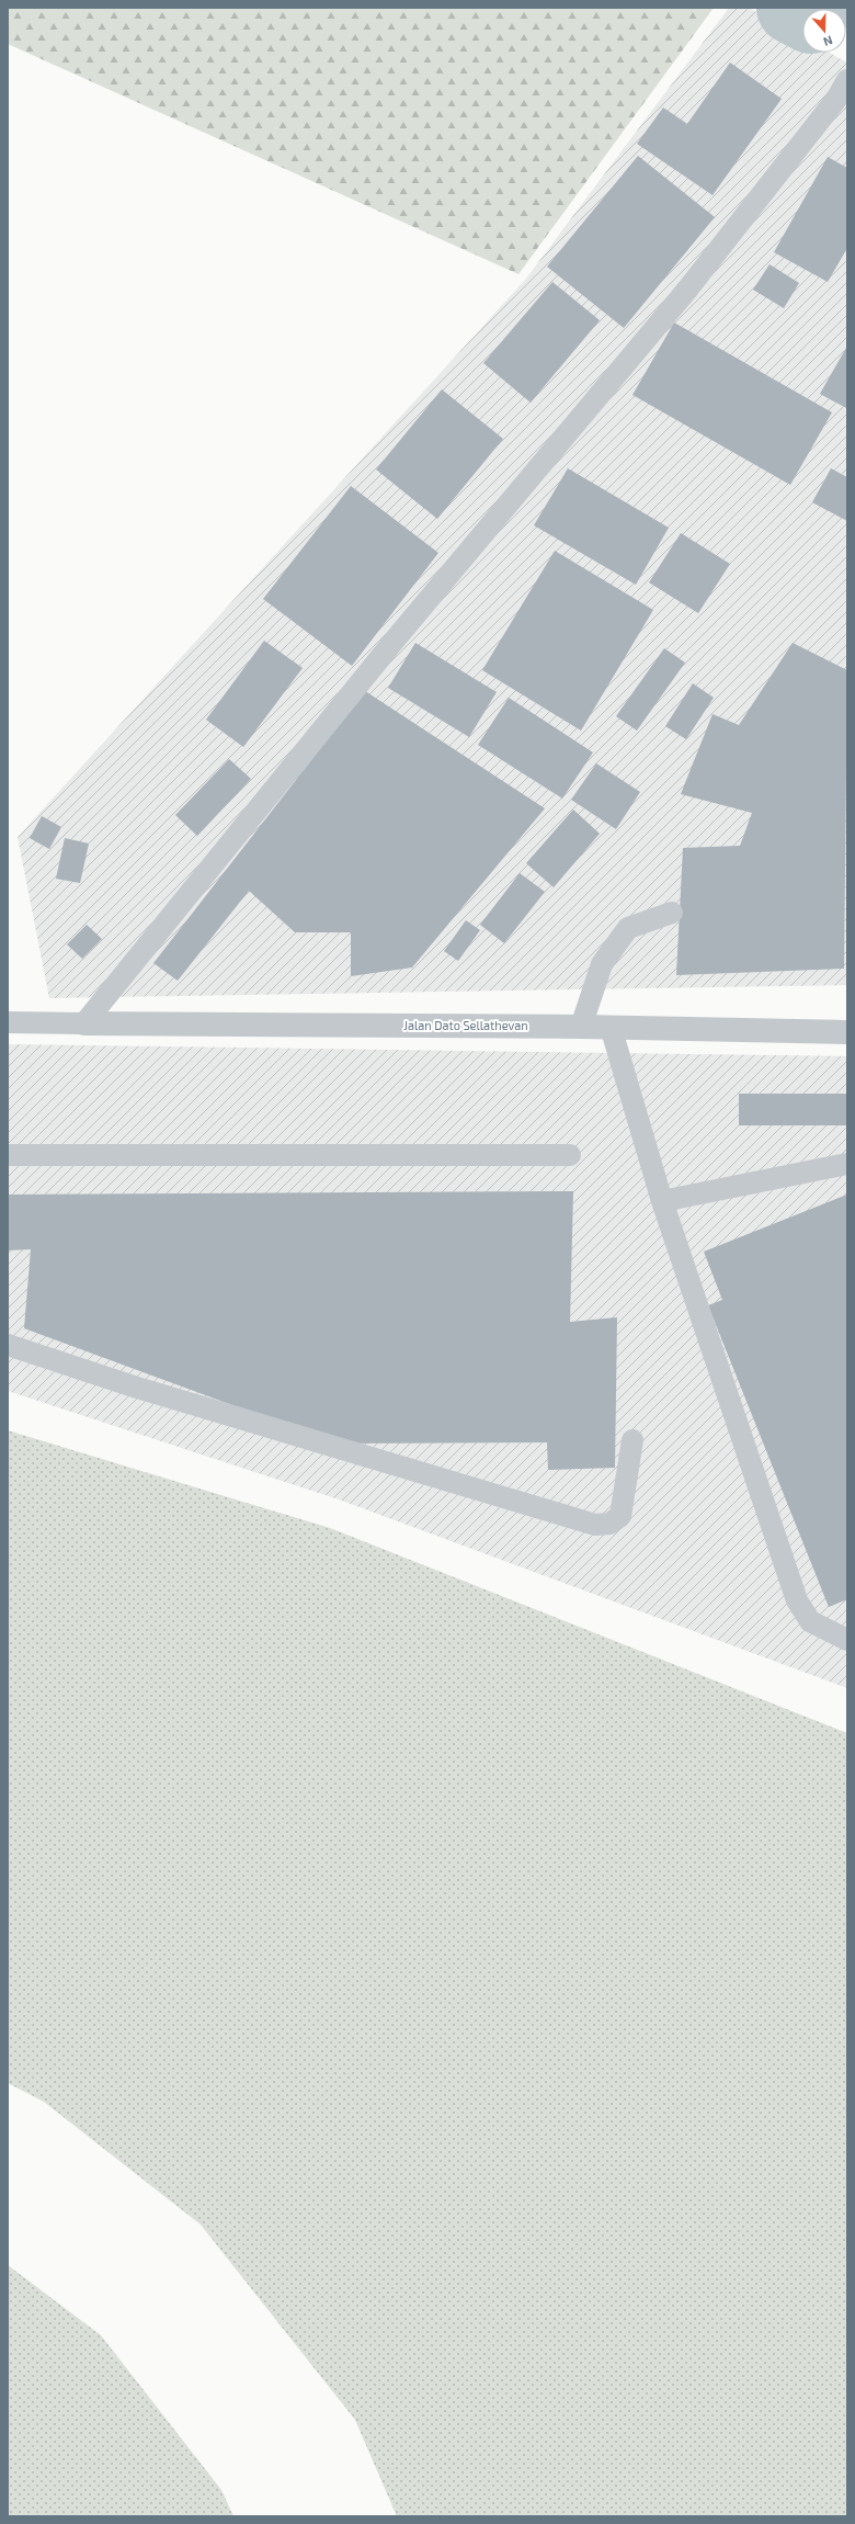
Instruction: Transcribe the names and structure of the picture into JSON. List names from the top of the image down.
{
  "streets": {
    "street": ["Jalan Dato Sellathevan"]
  },
  "north": "bottom"
}
